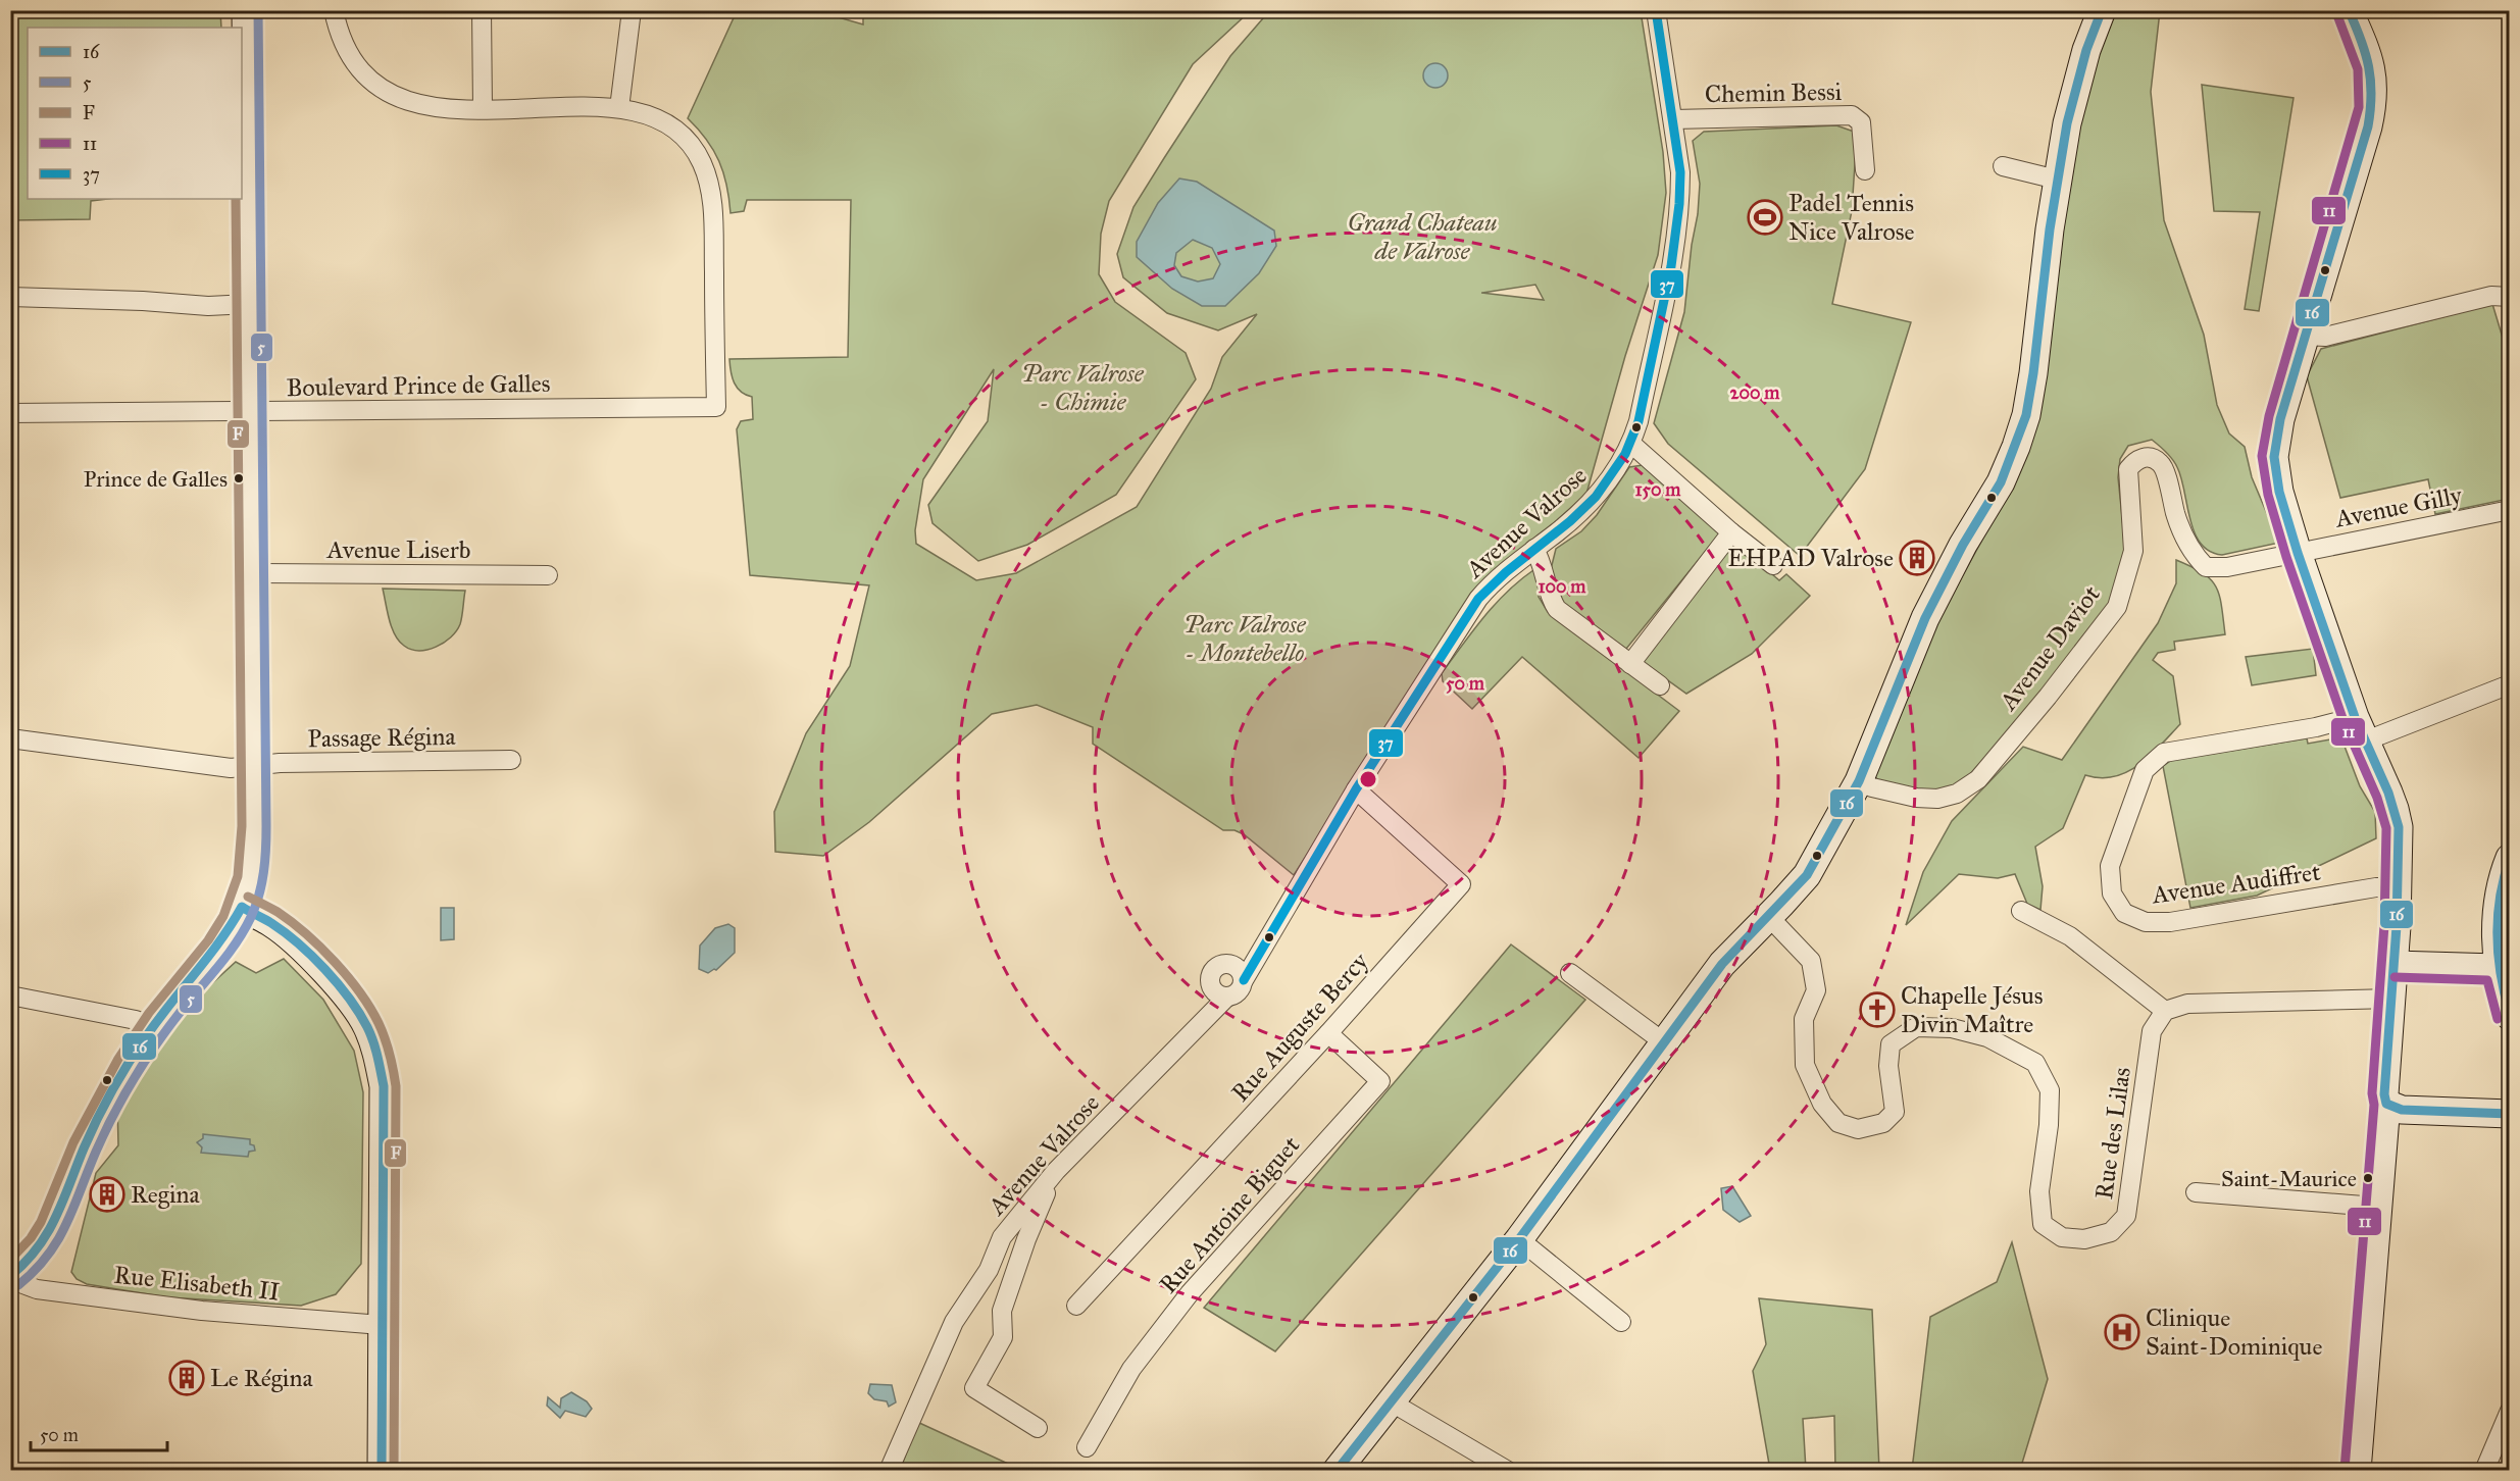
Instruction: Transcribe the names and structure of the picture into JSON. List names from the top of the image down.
{
  "streets": {
    "street": [
      "Chemin Bessi",
      "Boulevard Prince de Galles",
      "Avenue Gilly",
      "Avenue Valrose",
      "Avenue Liserb",
      "Avenue Daviot",
      "Passage Régina",
      "Avenue Audiffret",
      "Rue Auguste Bercy",
      "Rue des Lilas",
      "Rue Antoine Biguet",
      "Rue Elisabeth II"
    ]
  },
  "crossings": [
    ["Chemin Bessi", "Avenue Valrose"],
    ["Avenue Gilly", "Avenue Daviot"],
    ["Avenue Valrose", "Rue Auguste Bercy"],
    ["Rue Auguste Bercy", "Rue Antoine Biguet"]
  ],
  "parks": ["Grand Chateau de Valrose", "Parc Valrose - Chimie", "Parc Valrose - Montebello"],
  "places": {
    "sports": ["Padel Tennis Nice Valrose"],
    "other": ["Prince de Galles", "Saint-Maurice"],
    "building": ["EHPAD Valrose", "Regina", "Le Régina"],
    "church": ["Chapelle Jésus Divin Maître"],
    "hospital": ["Clinique Saint-Dominique"]
  },
  "lines": [
    "transit line 16",
    "transit line 5",
    "transit line 37",
    "transit line 11",
    "transit line F"
  ],
  "legend": [
    "16",
    "5",
    "F",
    "11",
    "37"
  ],
  "scale_bar": "50 m",
  "rings": [
    "200 m",
    "150 m",
    "100 m",
    "50 m"
  ]
}
